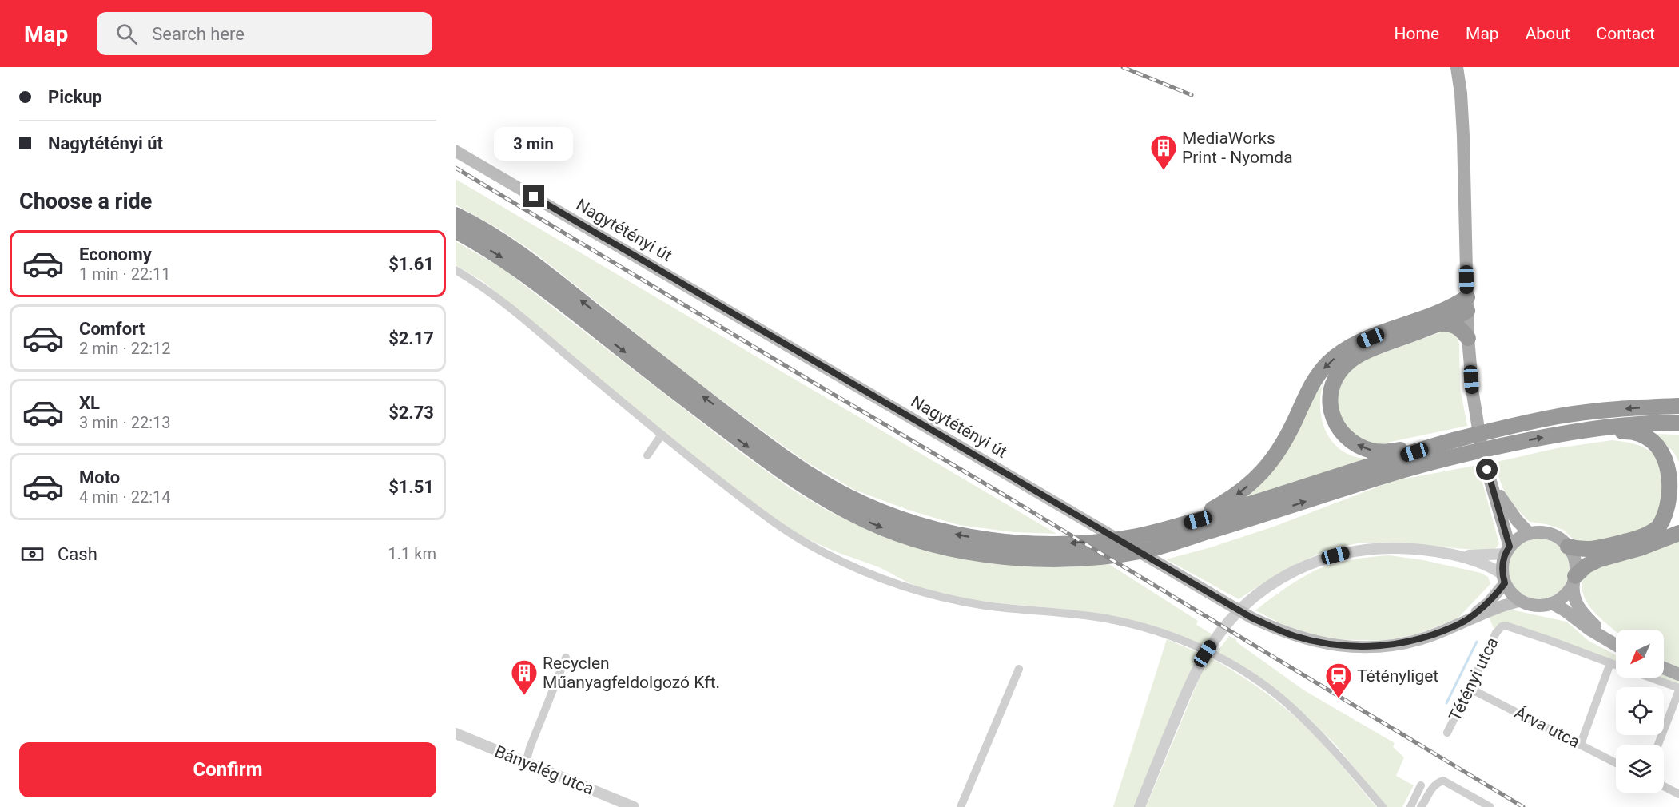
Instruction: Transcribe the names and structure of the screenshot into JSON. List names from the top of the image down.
{
  "streets": {
    "main road": ["Nagytétényi út"],
    "street": ["Tétényi utca", "Árva utca", "Bányalég utca"]
  },
  "crossings": [
    ["Tétényi utca", "Árva utca"]
  ],
  "places": {
    "building": ["MediaWorks Print - Nyomda", "Recyclen Műanyagfeldolgozó Kft."],
    "station": ["Tétényliget"]
  },
  "north": "bottom left",
  "page": {
    "header": "Map",
    "search": "Search here",
    "nav": [
      "Home",
      "Map",
      "About",
      "Contact"
    ],
    "banner": ["Pickup", "Nagytétényi út"],
    "bubble": "3 min",
    "heading": "Choose a ride",
    "list": [
      {
        "name": "Economy",
        "note": "1 min · 22:11",
        "value": "$1.61"
      },
      {
        "name": "Comfort",
        "note": "2 min · 22:12",
        "value": "$2.17"
      },
      {
        "name": "XL",
        "note": "3 min · 22:13",
        "value": "$2.73"
      },
      {
        "name": "Moto",
        "note": "4 min · 22:14",
        "value": "$1.51"
      }
    ],
    "pay": ["Cash", "1.1 km"],
    "buttons": "Confirm"
  }
}
